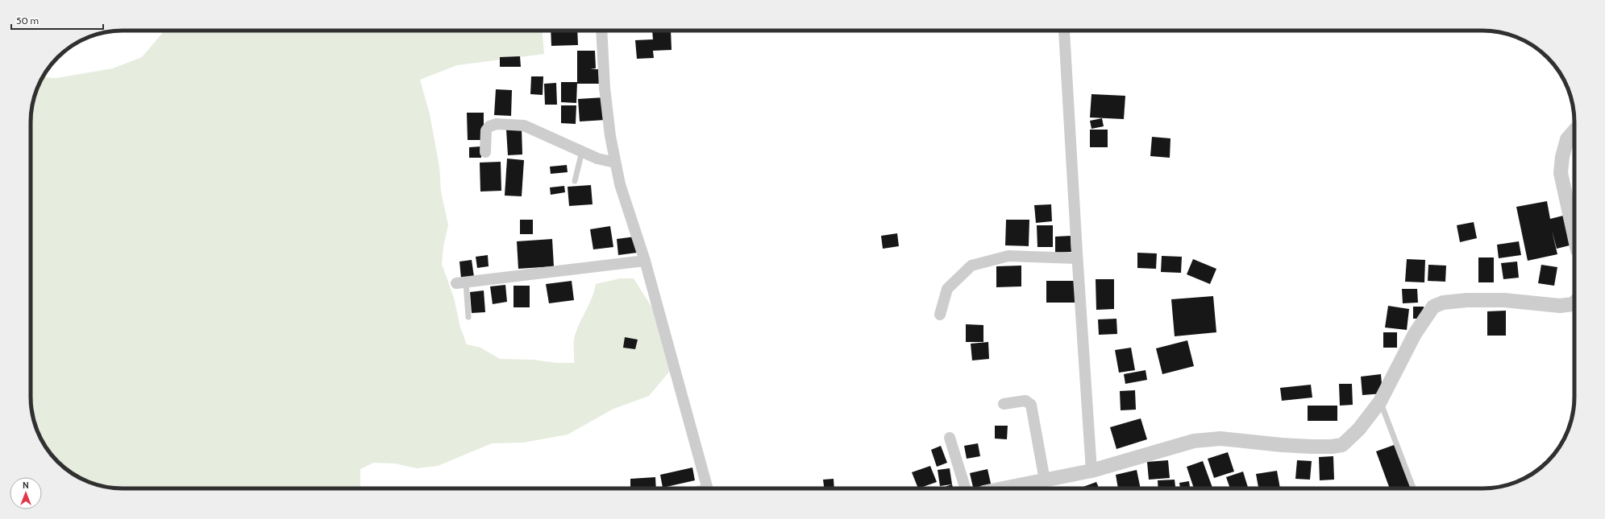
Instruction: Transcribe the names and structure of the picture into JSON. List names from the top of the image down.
{
  "scale_bar": "50 m",
  "north": "top"
}
